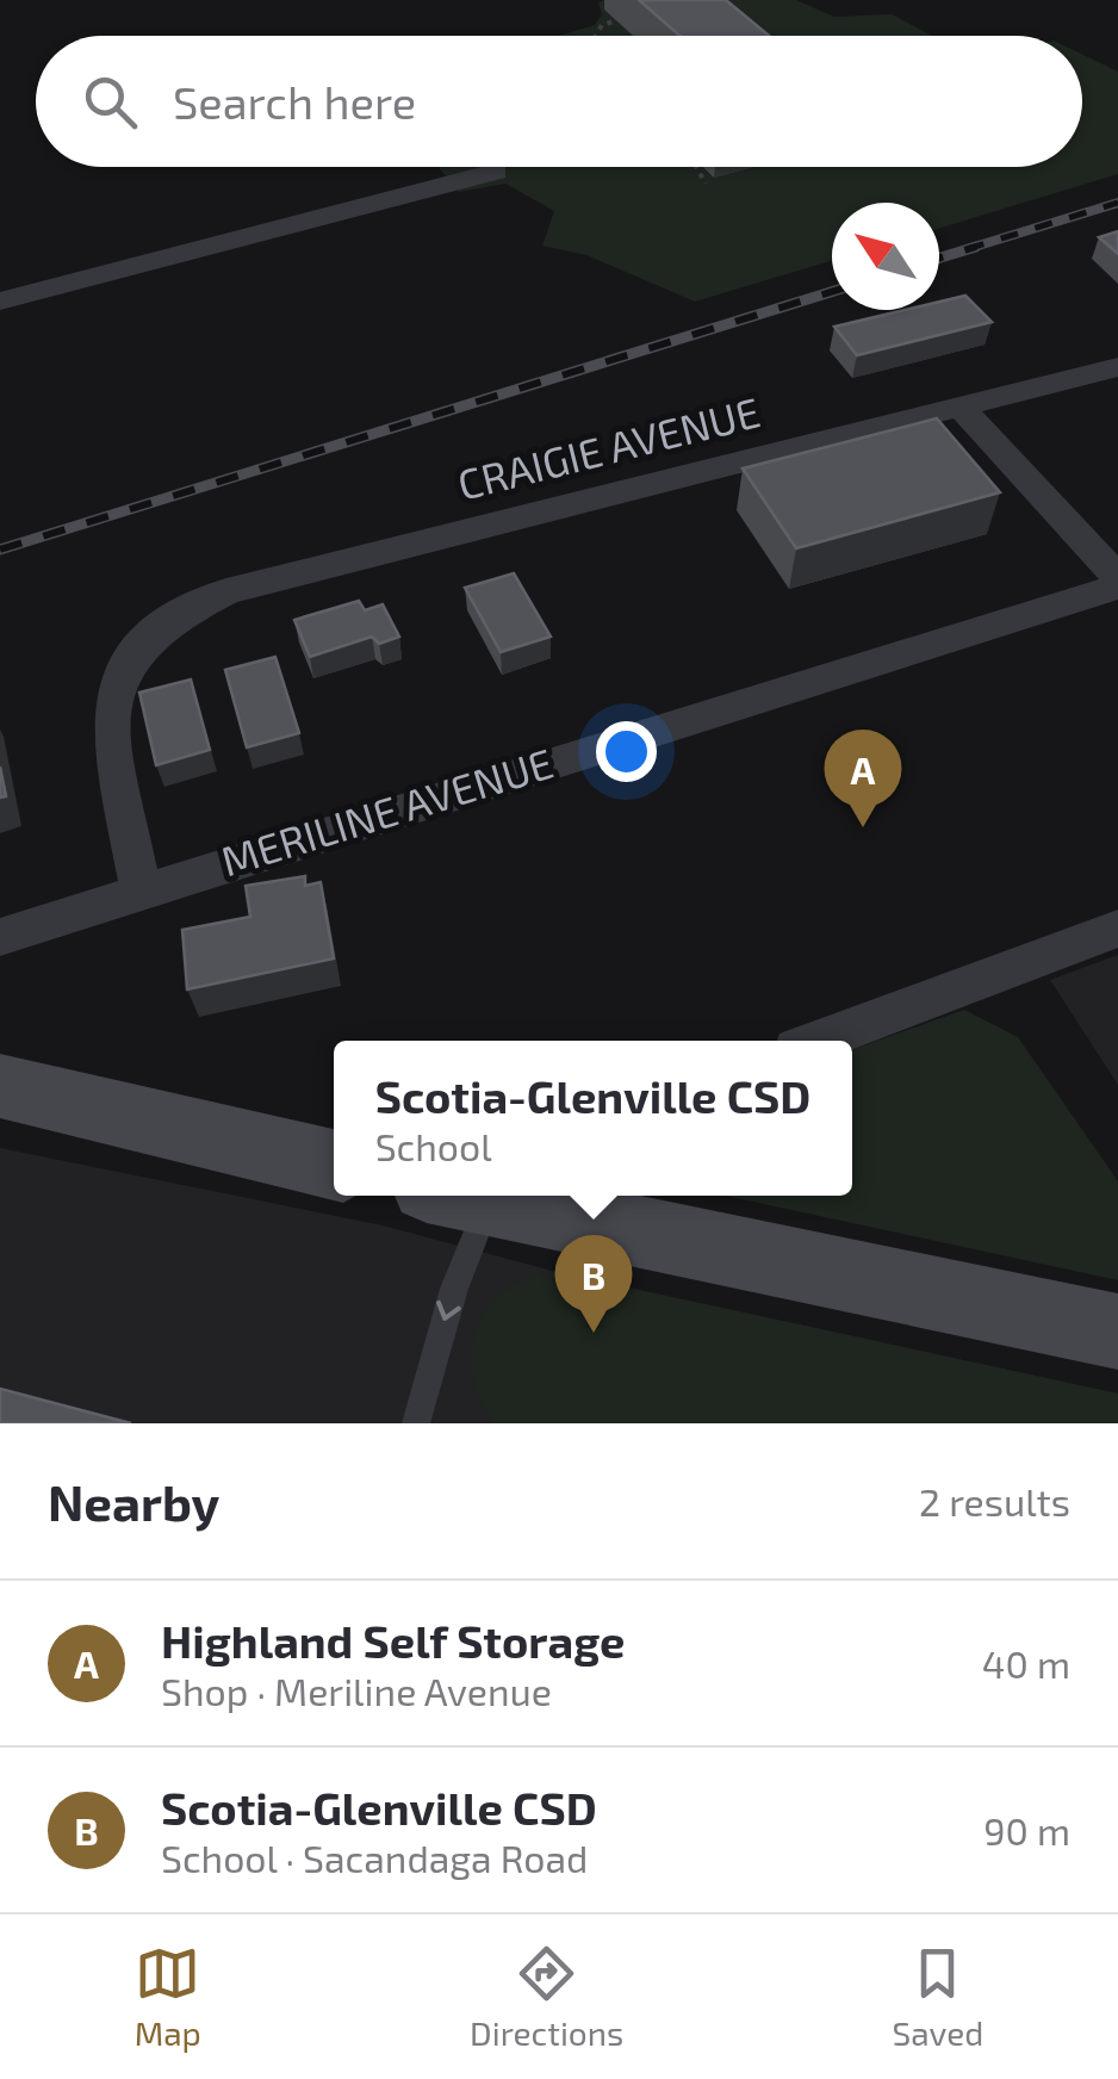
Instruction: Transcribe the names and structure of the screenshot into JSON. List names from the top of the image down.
{
  "streets": {
    "street": ["CRAIGIE AVENUE", "MERILINE AVENUE"]
  },
  "crossings": [
    ["CRAIGIE AVENUE", "MERILINE AVENUE"]
  ],
  "north": "top left",
  "page": {
    "search": "Search here",
    "pins": ["A", "B"],
    "popup": ["Scotia-Glenville CSD", "School"],
    "heading": ["Nearby", "2 results"],
    "list": [
      {
        "mark": "A",
        "name": "Highland Self Storage",
        "note": "Shop · Meriline Avenue",
        "value": "40 m"
      },
      {
        "mark": "B",
        "name": "Scotia-Glenville CSD",
        "note": "School · Sacandaga Road",
        "value": "90 m"
      }
    ],
    "nav": ["Map", "Directions", "Saved"]
  }
}
